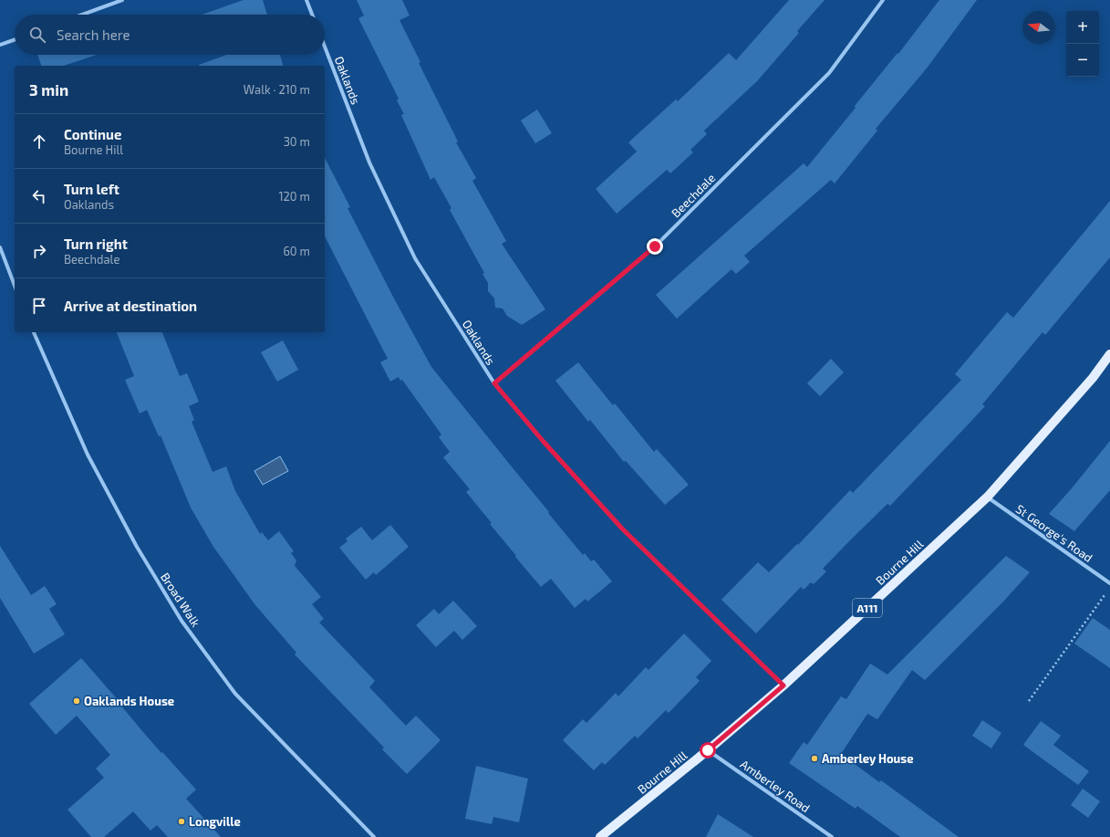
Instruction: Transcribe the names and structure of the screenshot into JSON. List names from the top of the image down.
{
  "streets": {
    "main road": ["Bourne Hill", "A111"],
    "street": [
      "Oaklands",
      "Beechdale",
      "St George's Road",
      "Broad Walk",
      "Amberley Road"
    ]
  },
  "crossings": [
    ["Oaklands", "Beechdale"],
    ["Oaklands", "Bourne Hill"],
    ["St George's Road", "Bourne Hill"],
    ["Bourne Hill", "Amberley Road"]
  ],
  "places": ["Oaklands House", "Amberley House", "Longville"],
  "north": "left",
  "page": {
    "map_buttons": ["+", "−"],
    "search": "Search here",
    "heading": ["3 min", "Walk · 210 m"],
    "list": [
      ["Continue", "Bourne Hill", "30 m"],
      ["Turn left", "Oaklands", "120 m"],
      ["Turn right", "Beechdale", "60 m"],
      "Arrive at destination"
    ]
  }
}
